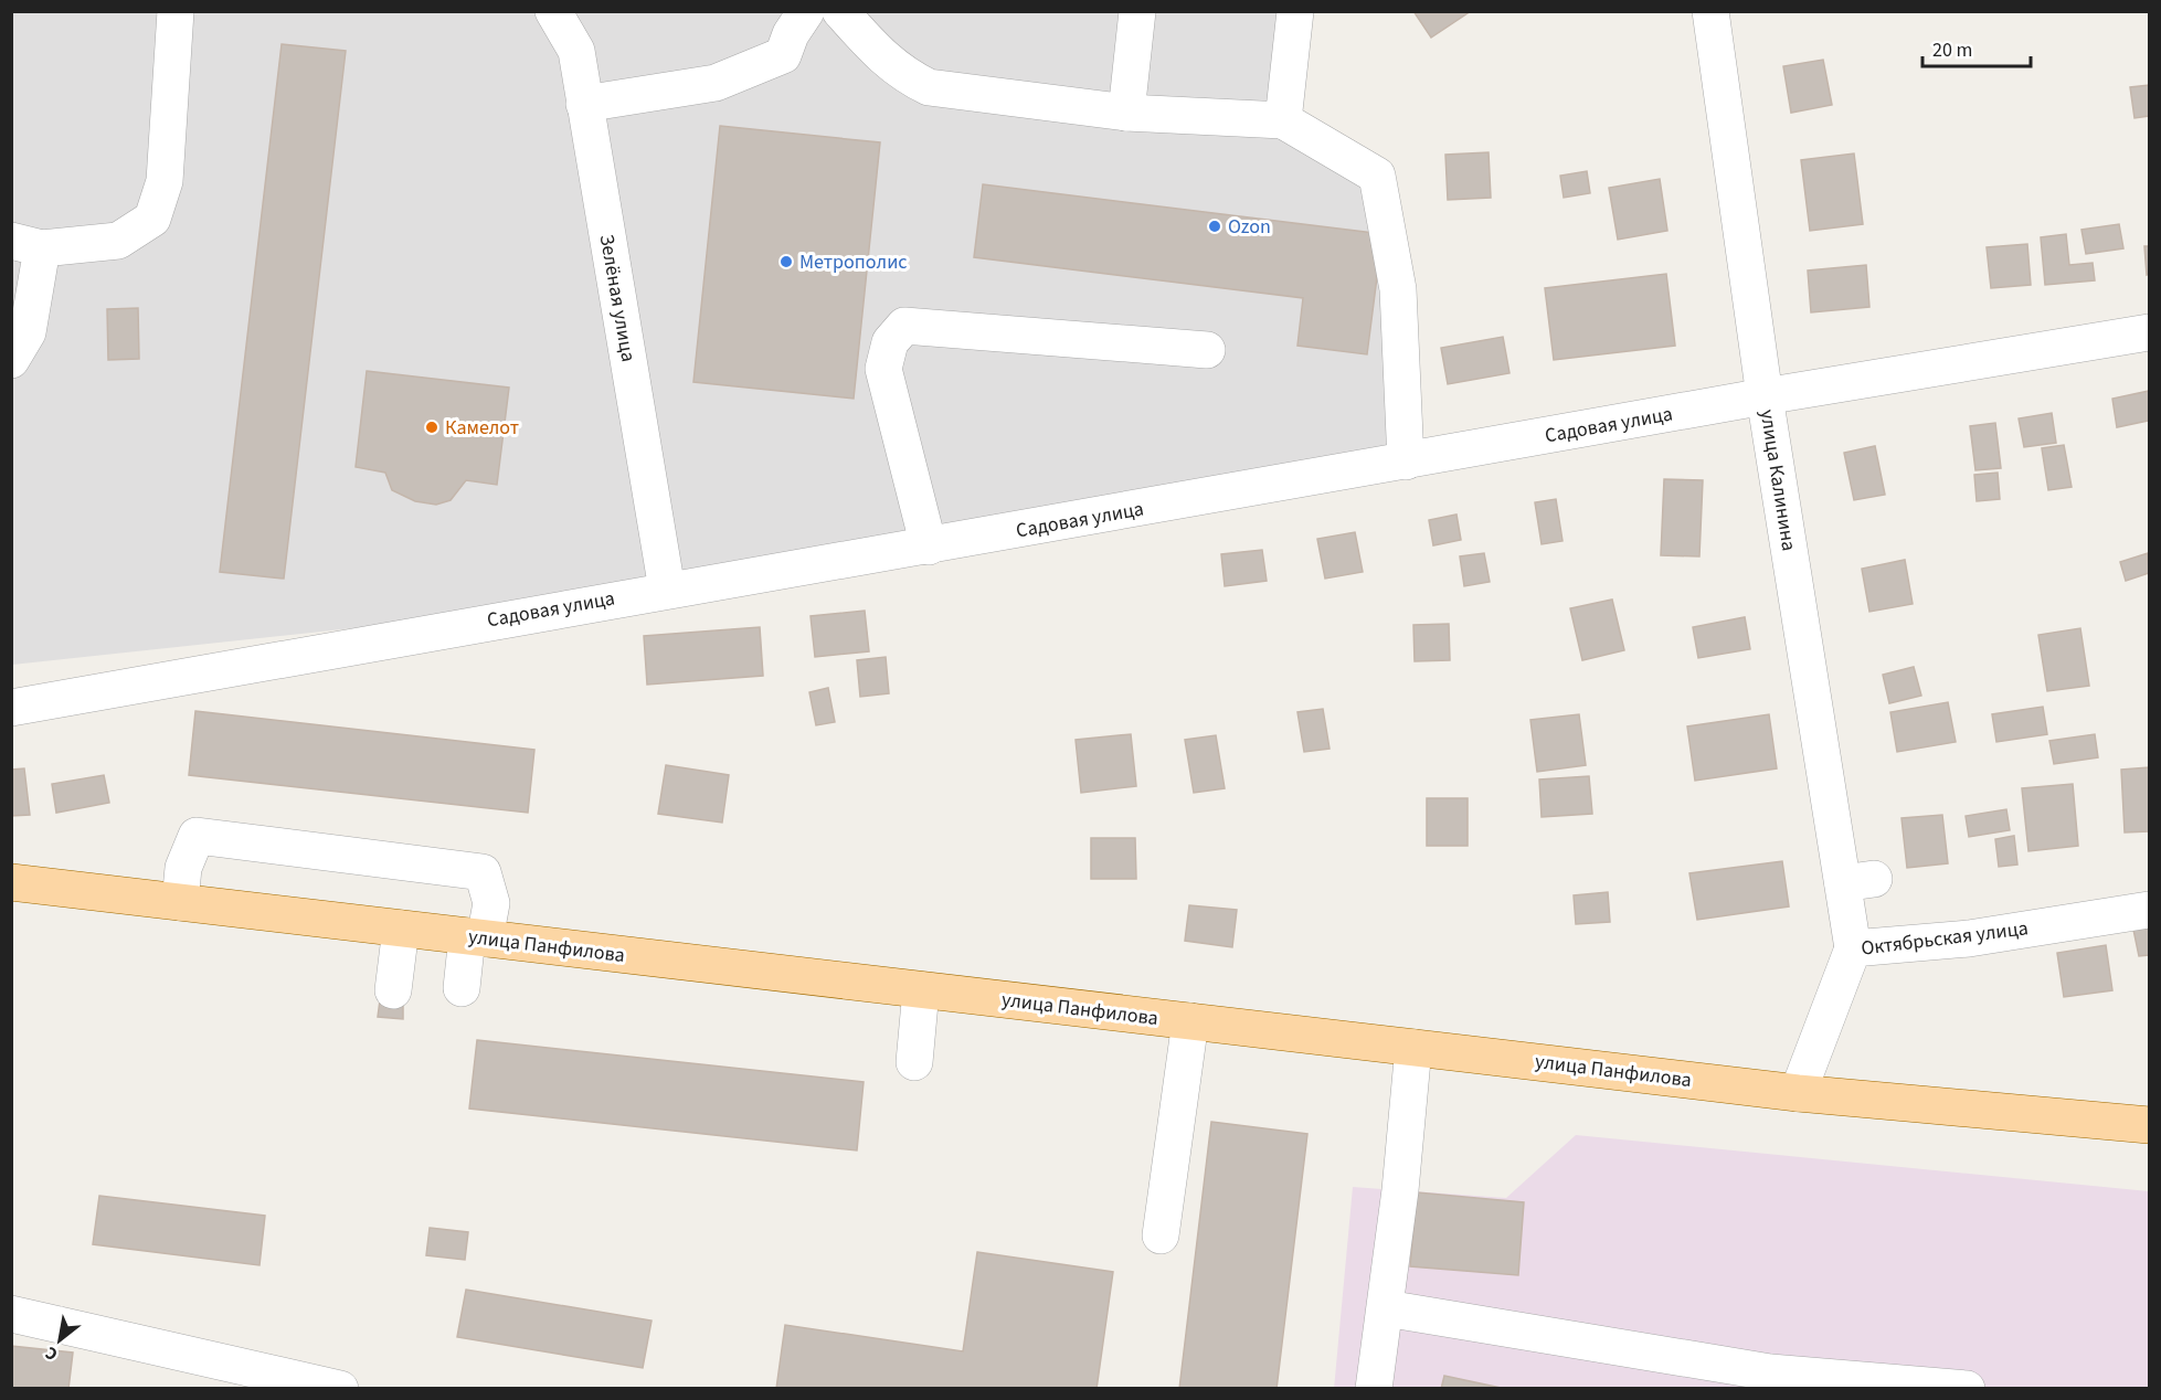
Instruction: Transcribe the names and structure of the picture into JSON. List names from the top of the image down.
{
  "streets": {
    "main road": ["улица Панфилова"],
    "street": [
      "Зелёная улица",
      "Садовая улица",
      "улица Калинина",
      "Октябрьская улица"
    ]
  },
  "crossings": [
    ["Зелёная улица", "Садовая улица"],
    ["Садовая улица", "улица Калинина"],
    ["улица Калинина", "Октябрьская улица"],
    ["Октябрьская улица", "улица Панфилова"]
  ],
  "places": ["Ozon", "Метрополис", "Камелот"],
  "scale_bar": "20 m",
  "north": "bottom left"
}
